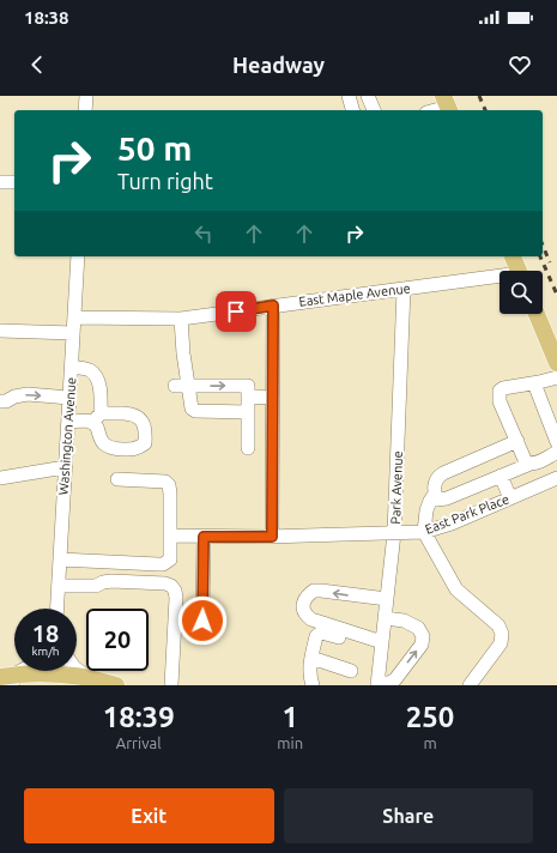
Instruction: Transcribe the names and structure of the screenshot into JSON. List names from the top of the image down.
{
  "streets": {
    "street": [
      "East Maple Avenue",
      "Washington Avenue",
      "Park Avenue",
      "East Park Place"
    ]
  },
  "crossings": [
    ["East Maple Avenue", "Washington Avenue"],
    ["East Maple Avenue", "Park Avenue"],
    ["Park Avenue", "East Park Place"]
  ],
  "page": {
    "status": "18:38",
    "header": "Headway",
    "turn": ["50 m", "Turn right"],
    "speed": "18 km/h",
    "limit": "20",
    "eta": [
      "18:39",
      "Arrival",
      "1",
      "min",
      "250",
      "m"
    ],
    "buttons": ["Exit", "Share"]
  }
}
